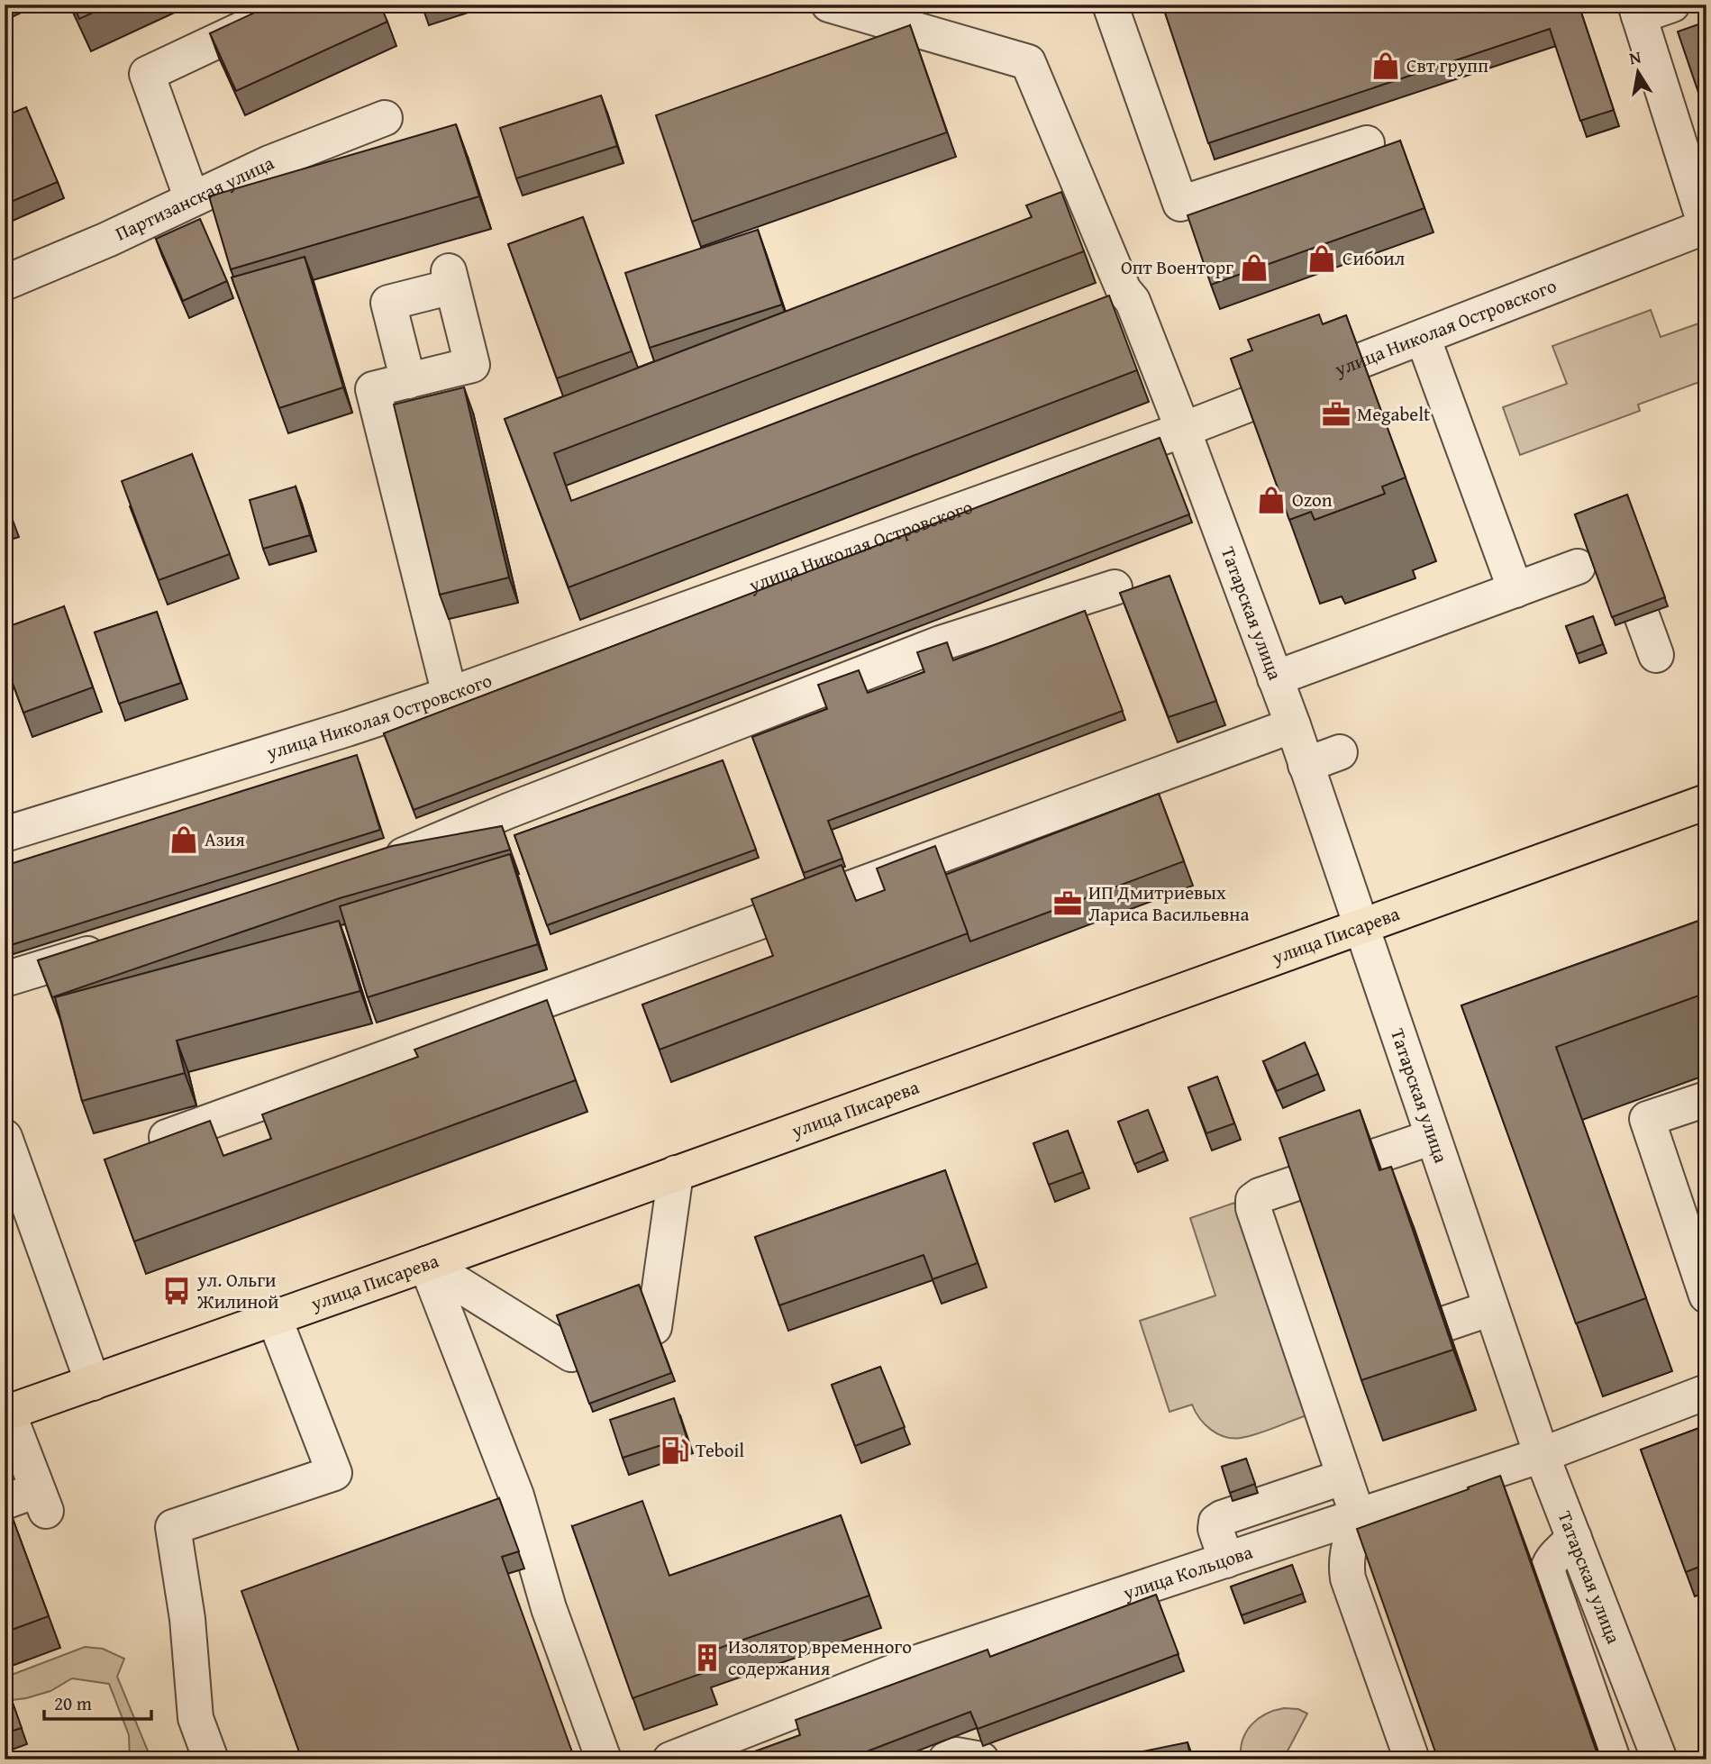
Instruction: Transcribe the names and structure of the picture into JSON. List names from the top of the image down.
{
  "streets": {
    "main road": ["улица Писарева"],
    "street": [
      "Партизанская улица",
      "улица Николая Островского",
      "Татарская улица",
      "улица Кольцова"
    ]
  },
  "crossings": [
    ["улица Николая Островского", "Татарская улица"],
    ["Татарская улица", "улица Писарева"],
    ["Татарская улица", "улица Кольцова"]
  ],
  "places": {
    "shop": [
      "Свт групп",
      "Сибоил",
      "Опт Военторг",
      "Ozon",
      "Азия"
    ],
    "office": ["Megabelt", "ИП Дмитриевых Лариса Васильевна"],
    "bus stop": ["ул. Ольги Жилиной"],
    "fuel station": ["Teboil"],
    "building": ["Изолятор временного содержания"]
  },
  "scale_bar": "20 m",
  "north": "top"
}
